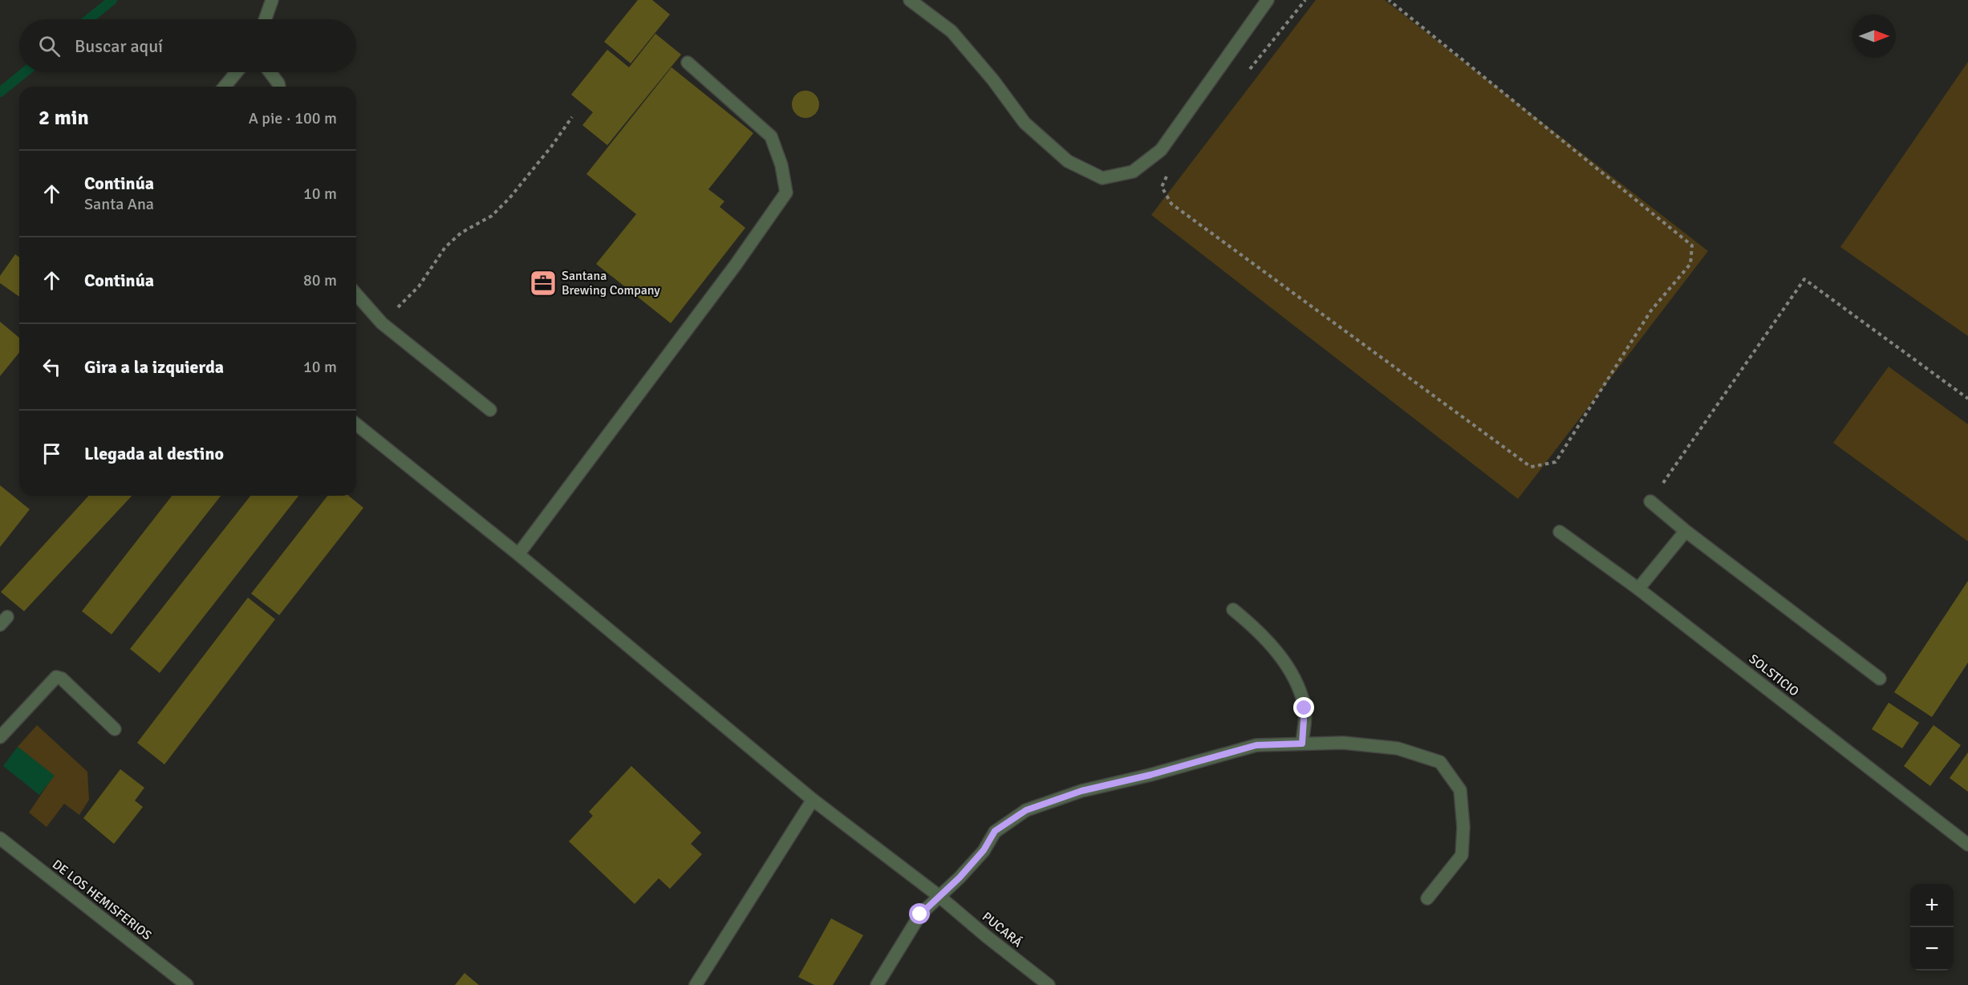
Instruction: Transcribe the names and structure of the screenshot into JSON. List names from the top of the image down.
{
  "streets": {
    "street": ["SOLSTICIO", "DE LOS HEMISFERIOS", "PUCARÁ"]
  },
  "places": {
    "office": ["Santana Brewing Company"]
  },
  "north": "right",
  "page": {
    "search": "Buscar aquí",
    "heading": ["2 min", "A pie · 100 m"],
    "list": [
      ["Continúa", "Santa Ana", "10 m"],
      ["Continúa", "80 m"],
      ["Gira a la izquierda", "10 m"],
      "Llegada al destino"
    ],
    "map_buttons": ["+", "−"]
  }
}
